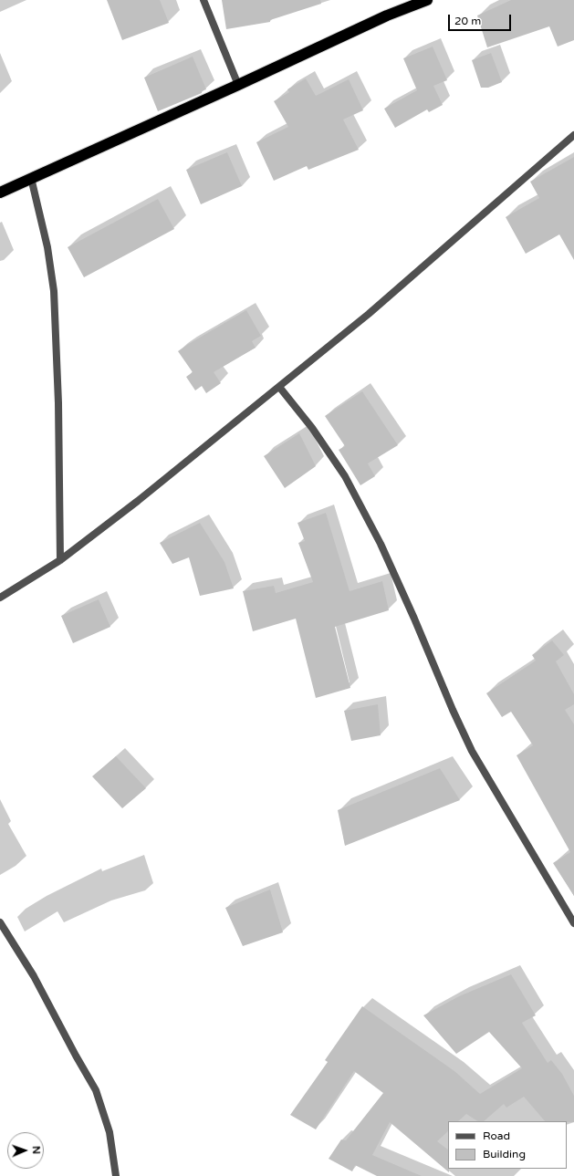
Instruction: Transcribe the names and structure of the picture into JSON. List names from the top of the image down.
{
  "legend": ["Road", "Building"],
  "scale_bar": "20 m",
  "north": "right"
}
